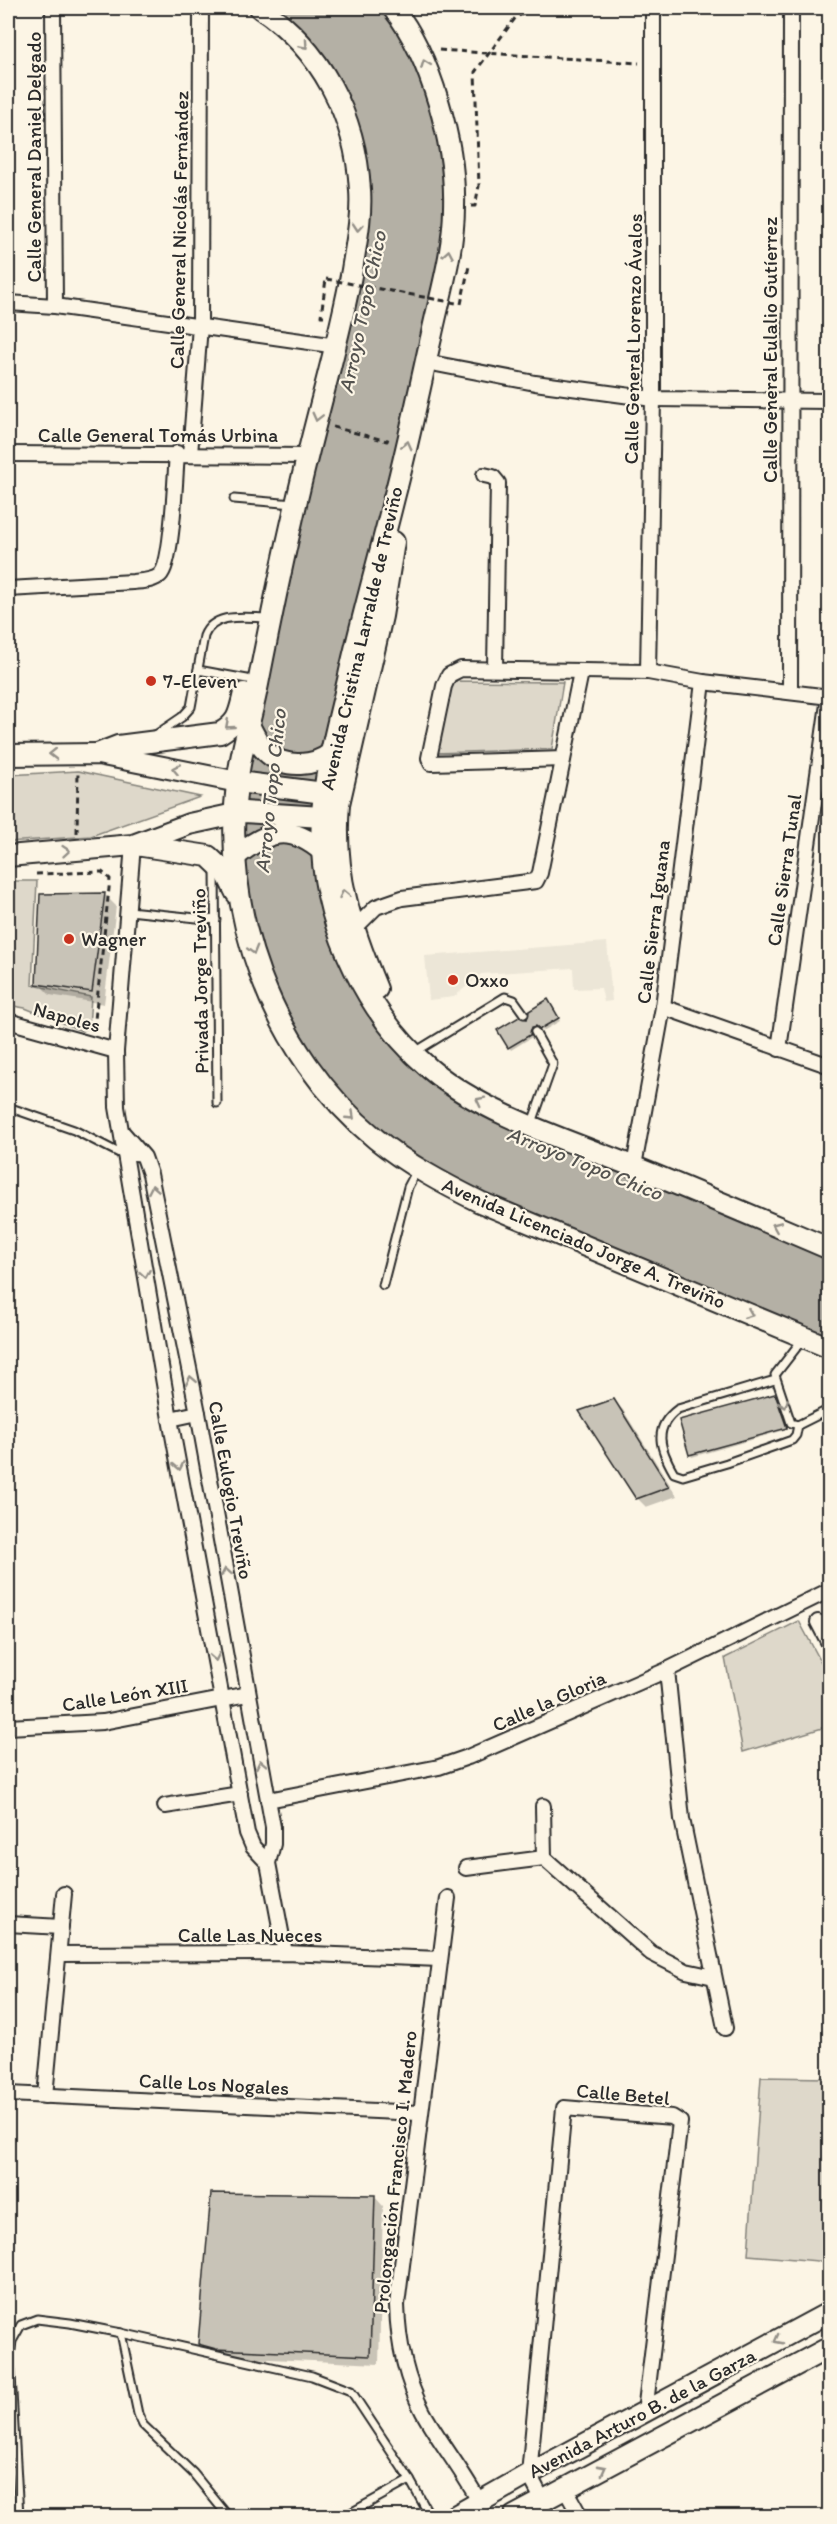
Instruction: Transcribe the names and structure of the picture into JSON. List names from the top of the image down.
{
  "streets": {
    "main road": ["Avenida Cristina Larralde de Treviño", "Avenida Licenciado Jorge A. Treviño", "Avenida Arturo B. de la Garza"],
    "street": [
      "Calle General Daniel Delgado",
      "Calle General Nicolás Fernández",
      "Calle General Lorenzo Ávalos",
      "Calle General Eulalio Gutíerrez",
      "Calle General Tomás Urbina",
      "Calle Sierra Tunal",
      "Calle Sierra Iguana",
      "Napoles",
      "Calle Eulogio Treviño",
      "Calle León XIII",
      "Calle la Gloria",
      "Calle Las Nueces",
      "Calle Los Nogales",
      "Calle Betel",
      "Prolongación Francisco I. Madero"
    ],
    "lane": ["Privada Jorge Treviño"]
  },
  "crossings": [
    ["Calle General Nicolás Fernández", "Calle General Tomás Urbina"],
    ["Calle General Tomás Urbina", "Avenida Licenciado Jorge A. Treviño"],
    ["Avenida Cristina Larralde de Treviño", "Calle Sierra Iguana"],
    ["Napoles", "Calle Eulogio Treviño"],
    ["Calle Eulogio Treviño", "Calle León XIII"],
    ["Calle Eulogio Treviño", "Calle la Gloria"],
    ["Calle Eulogio Treviño", "Calle Las Nueces"],
    ["Calle Las Nueces", "Prolongación Francisco I. Madero"],
    ["Calle Los Nogales", "Prolongación Francisco I. Madero"],
    ["Calle Betel", "Avenida Arturo B. de la Garza"],
    ["Prolongación Francisco I. Madero", "Avenida Arturo B. de la Garza"]
  ],
  "one_way": ["Avenida Cristina Larralde de Treviño", "Avenida Licenciado Jorge A. Treviño"],
  "water": ["Arroyo Topo Chico"],
  "places": ["7-Eleven", "Wagner", "Oxxo"]
}
